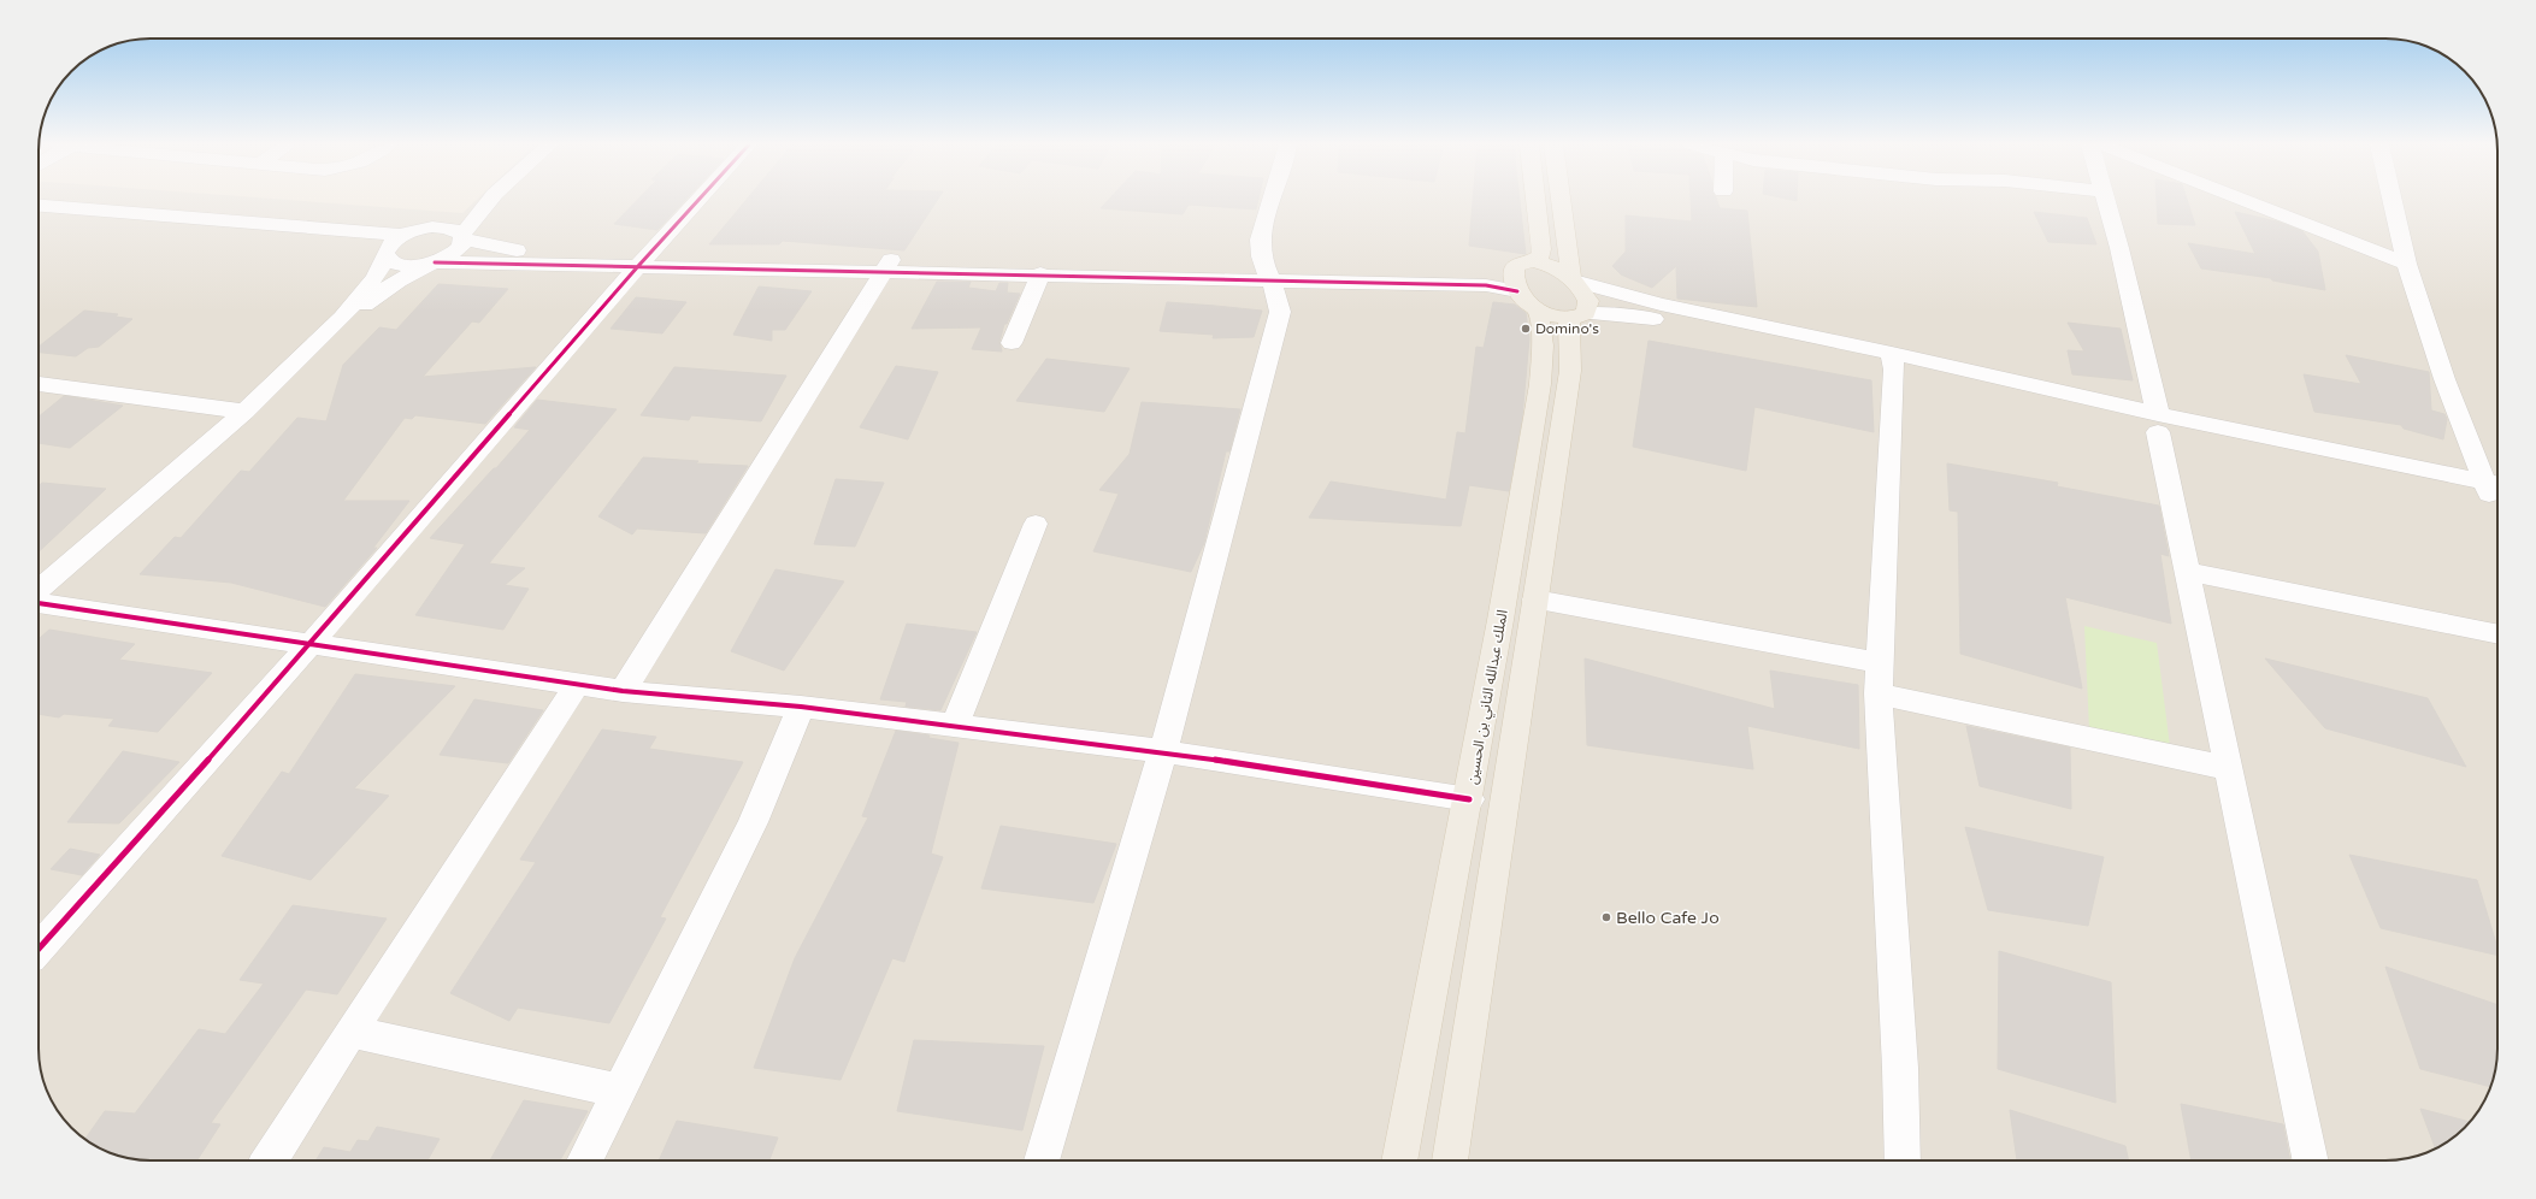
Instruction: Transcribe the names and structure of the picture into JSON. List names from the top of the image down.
{
  "streets": {
    "main road": ["الملك عبدالله الثاني بن الحسين"]
  },
  "places": ["Domino's", "Bello Cafe Jo"]
}
